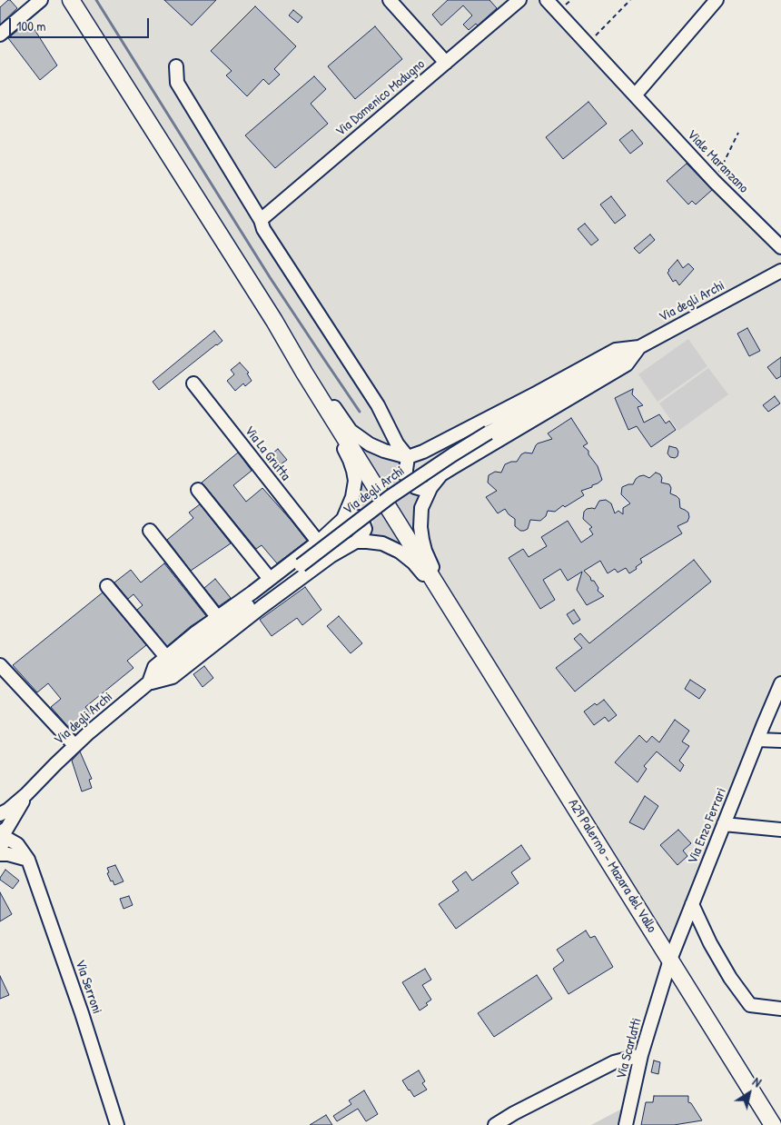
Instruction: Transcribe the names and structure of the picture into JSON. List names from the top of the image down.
{
  "streets": {
    "main road": ["A29 Palermo - Mazara del Vallo"],
    "street": [
      "Via Domenico Modugno",
      "Viale Maranzano",
      "Via degli Archi",
      "Via La Grutta",
      "Via Enzo Ferrari",
      "Via Serroni",
      "Via Scarlatti"
    ]
  },
  "crossings": [
    ["Via degli Archi", "Via Serroni"],
    ["Via Enzo Ferrari", "A29 Palermo - Mazara del Vallo"],
    ["Via Enzo Ferrari", "Via Scarlatti"]
  ],
  "scale_bar": "100 m",
  "north": "top right"
}
